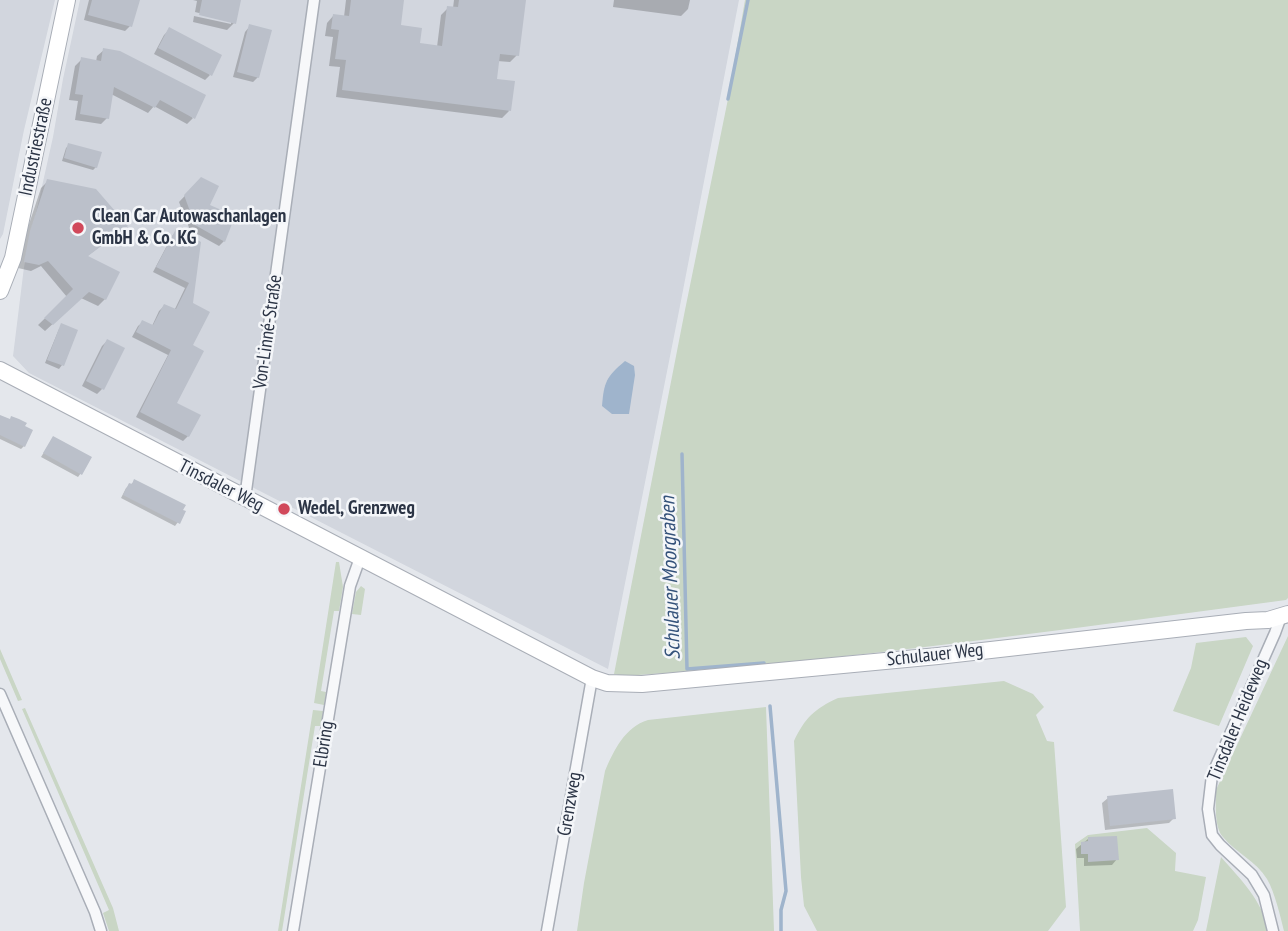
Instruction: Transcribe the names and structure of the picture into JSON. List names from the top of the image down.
{
  "streets": {
    "street": [
      "Industriestraße",
      "Von-Linné-Straße",
      "Tinsdaler Weg",
      "Schulauer Weg",
      "Tinsdaler Heideweg",
      "Elbring",
      "Grenzweg"
    ]
  },
  "crossings": [
    ["Von-Linné-Straße", "Tinsdaler Weg"],
    ["Tinsdaler Weg", "Schulauer Weg"],
    ["Tinsdaler Weg", "Elbring"],
    ["Tinsdaler Weg", "Grenzweg"],
    ["Schulauer Weg", "Tinsdaler Heideweg"],
    ["Schulauer Weg", "Grenzweg"]
  ],
  "water": ["Schulauer Moorgraben"],
  "places": ["Clean Car Autowaschanlagen GmbH & Co. KG", "Wedel, Grenzweg"]
}
